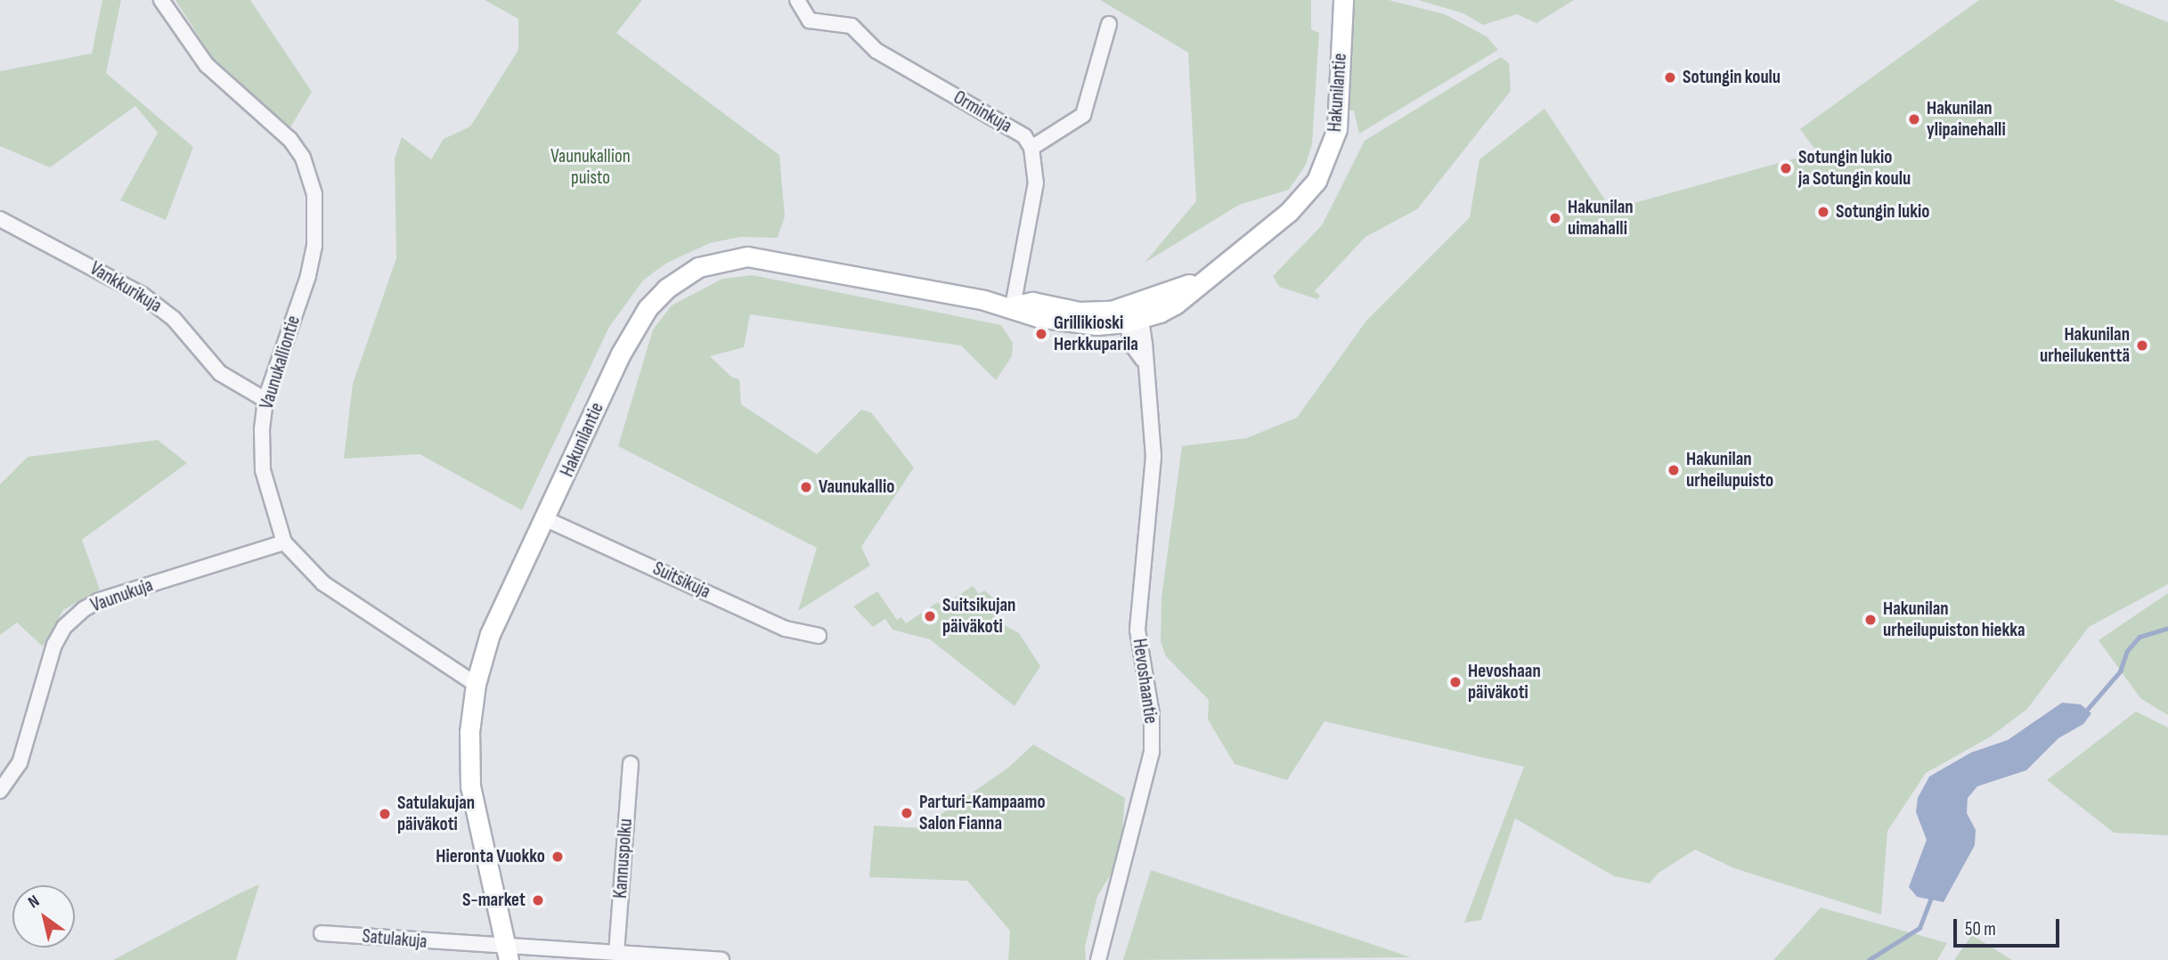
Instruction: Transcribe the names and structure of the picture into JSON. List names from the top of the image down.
{
  "streets": {
    "main road": ["Hakunilantie"],
    "street": [
      "Orminkuja",
      "Vankkurikuja",
      "Vaunukalliontie",
      "Suitsikuja",
      "Vaunukuja",
      "Hevoshaantie",
      "Kannuspolku",
      "Satulakuja"
    ]
  },
  "crossings": [
    ["Hakunilantie", "Vaunukalliontie"],
    ["Hakunilantie", "Suitsikuja"],
    ["Hakunilantie", "Hevoshaantie"],
    ["Hakunilantie", "Satulakuja"],
    ["Vankkurikuja", "Vaunukalliontie"],
    ["Vaunukalliontie", "Vaunukuja"],
    ["Kannuspolku", "Satulakuja"]
  ],
  "parks": ["Vaunukallion puisto"],
  "places": [
    "Sotungin koulu",
    "Hakunilan ylipainehalli",
    "Sotungin lukio ja Sotungin koulu",
    "Sotungin lukio",
    "Hakunilan uimahalli",
    "Grillikioski Herkkuparila",
    "Hakunilan urheilukenttä",
    "Hakunilan urheilupuisto",
    "Vaunukallio",
    "Suitsikujan päiväkoti",
    "Hakunilan urheilupuiston hiekka",
    "Hevoshaan päiväkoti",
    "Parturi-Kampaamo Salon Fianna",
    "Satulakujan päiväkoti",
    "Hieronta Vuokko",
    "S-market"
  ],
  "scale_bar": "50 m",
  "north": "top left"
}
